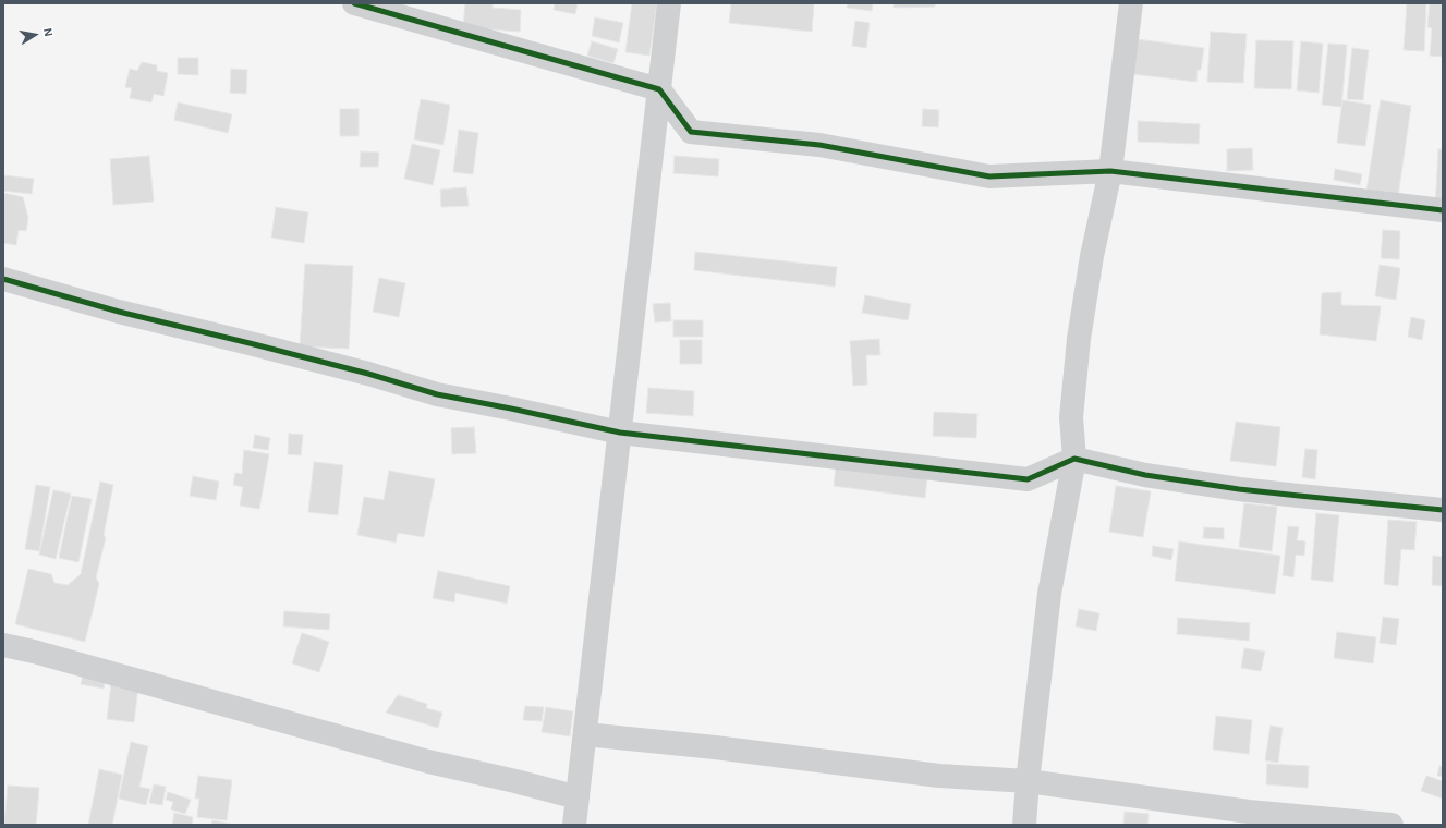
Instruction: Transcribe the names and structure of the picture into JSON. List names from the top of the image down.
{
  "north": "right"
}
